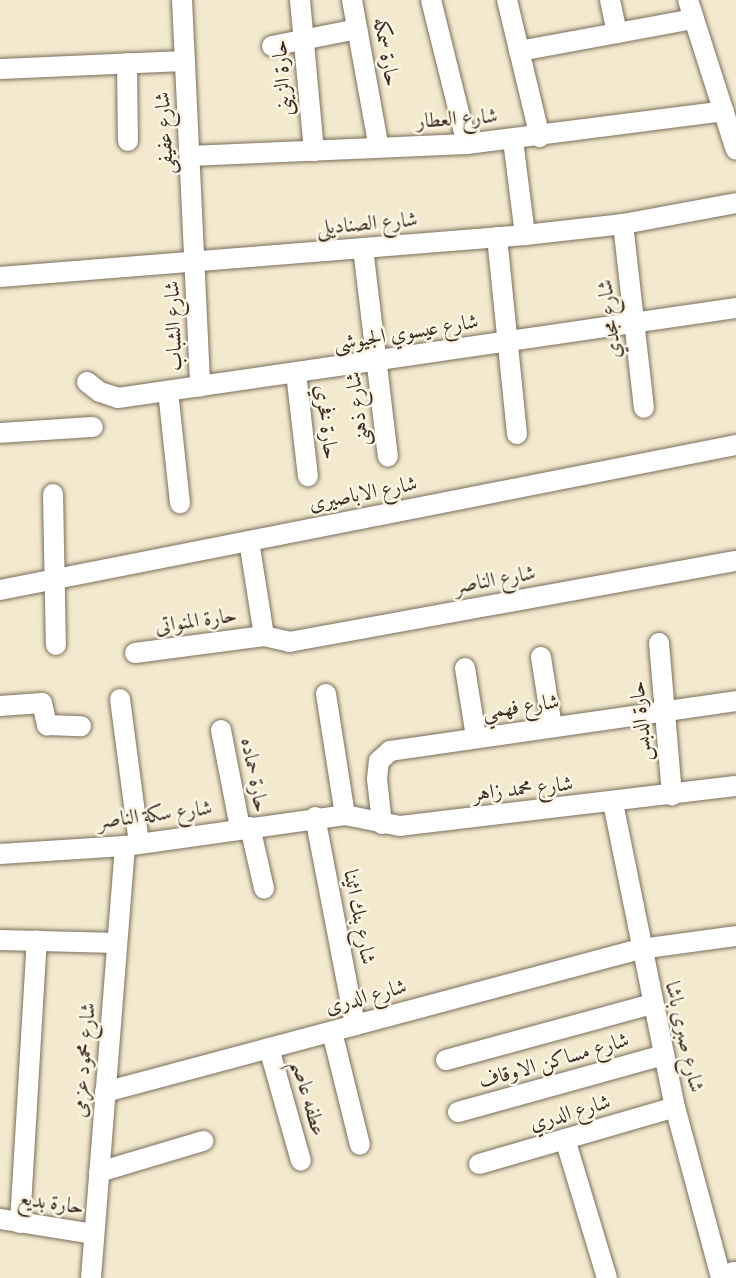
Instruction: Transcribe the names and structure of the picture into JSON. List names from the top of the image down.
{
  "streets": {
    "street": [
      "حارة سمكه",
      "حارة الزينى",
      "شارع العطار",
      "شارع عفيفى",
      "شارع الصناديلى",
      "شارع مجدي",
      "شارع الشباب",
      "شارع عيسوي الجيوشى",
      "شارع ذهنى",
      "حارة فخري",
      "شارع الاباصيرى",
      "شارع الناصر",
      "حارة المنواتى",
      "شارع فهمي",
      "حارة الدبس",
      "حارة حماده",
      "شارع محمد زاهر",
      "شارع سكة الناصر",
      "شارع بنك اثينا",
      "شارع الدرى",
      "شارع صبرى باشا",
      "شارع محمود عزمى",
      "شارع مساكن الاوقاف",
      "عطفه عاصم",
      "شارع الدري",
      "حارة بديع"
    ]
  },
  "crossings": [
    ["حارة سمكه", "شارع العطار"],
    ["حارة الزينى", "شارع العطار"],
    ["شارع العطار", "شارع عفيفى"],
    ["شارع عفيفى", "شارع الصناديلى"],
    ["شارع عفيفى", "شارع الشباب"],
    ["شارع الصناديلى", "شارع مجدي"],
    ["شارع الصناديلى", "شارع الشباب"],
    ["شارع الصناديلى", "شارع ذهنى"],
    ["شارع مجدي", "شارع عيسوي الجيوشى"],
    ["شارع الشباب", "شارع عيسوي الجيوشى"],
    ["شارع عيسوي الجيوشى", "شارع ذهنى"],
    ["شارع عيسوي الجيوشى", "حارة فخري"],
    ["شارع الناصر", "حارة المنواتى"],
    ["شارع فهمي", "حارة الدبس"],
    ["شارع فهمي", "شارع محمد زاهر"],
    ["حارة الدبس", "شارع محمد زاهر"],
    ["حارة حماده", "شارع سكة الناصر"],
    ["شارع محمد زاهر", "شارع سكة الناصر"],
    ["شارع محمد زاهر", "شارع بنك اثينا"],
    ["شارع محمد زاهر", "شارع صبرى باشا"],
    ["شارع سكة الناصر", "شارع بنك اثينا"],
    ["شارع سكة الناصر", "شارع محمود عزمى"],
    ["شارع بنك اثينا", "شارع الدرى"],
    ["شارع الدرى", "شارع صبرى باشا"],
    ["شارع الدرى", "شارع محمود عزمى"],
    ["شارع الدرى", "عطفه عاصم"],
    ["شارع صبرى باشا", "شارع مساكن الاوقاف"],
    ["شارع صبرى باشا", "شارع الدري"],
    ["شارع محمود عزمى", "حارة بديع"]
  ]
}
